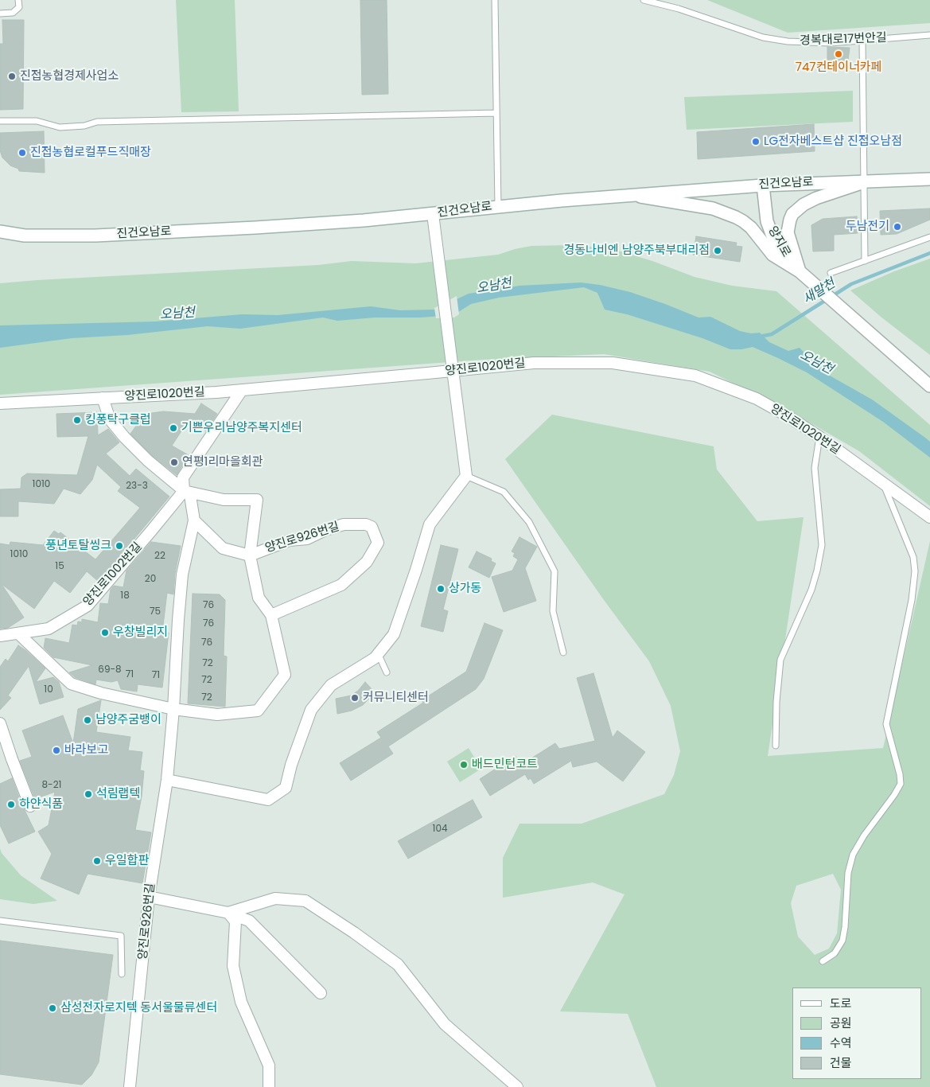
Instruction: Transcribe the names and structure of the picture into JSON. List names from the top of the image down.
{
  "streets": {
    "main road": ["진건오남로", "양지로"],
    "street": ["양진로1020번길", "양진로926번길", "양진로1002번길"],
    "lane": ["경복대로17번안길"]
  },
  "crossings": [
    ["진건오남로", "양지로"],
    ["양진로926번길", "양진로1002번길"]
  ],
  "water": ["오남천", "새말천"],
  "places": [
    "747컨테이너카페",
    "진접농협경제사업소",
    "LG전자베스트샵 진접오남점",
    "진접농협로컬푸드직매장",
    "두남전기",
    "경동나비엔 남양주북부대리점",
    "킹퐁탁구클럽",
    "기쁜우리남양주복지센터",
    "연평1리마을회관",
    "풍년토탈씽크",
    "상가동",
    "우창빌리지",
    "커뮤니티센터",
    "남양주굼뱅이",
    "바라보고",
    "배드민턴코트",
    "석림랩텍",
    "하얀식품",
    "우일합판",
    "삼성전자로지텍 동서울물류센터"
  ],
  "house_numbers": [
    "1010",
    "23-3",
    "1010",
    "22",
    "15",
    "20",
    "18",
    "76",
    "75",
    "76",
    "76",
    "72",
    "69-8",
    "71",
    "71",
    "72",
    "10",
    "72",
    "8-21",
    "104"
  ],
  "legend": [
    "도로",
    "공원",
    "수역",
    "건물"
  ]
}
